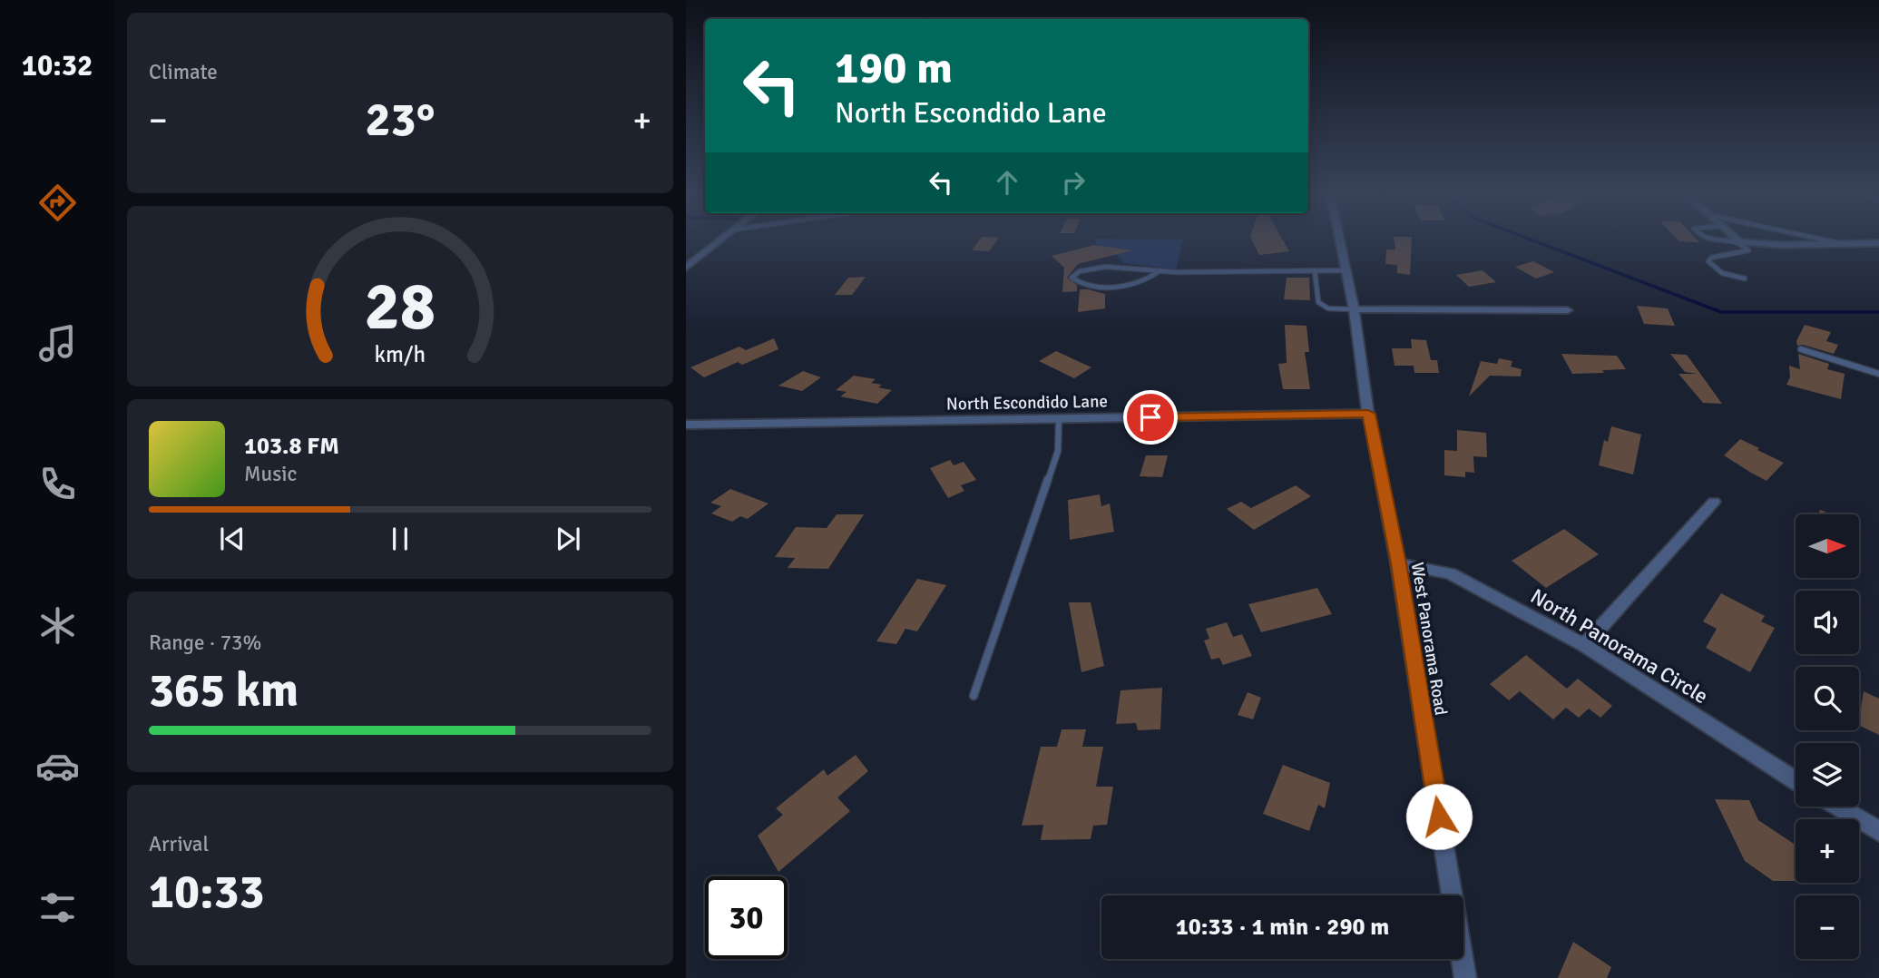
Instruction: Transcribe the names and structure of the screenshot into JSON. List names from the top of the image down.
{
  "streets": {
    "street": ["North Escondido Lane", "West Panorama Road", "North Panorama Circle"]
  },
  "crossings": [
    ["North Escondido Lane", "West Panorama Road"],
    ["West Panorama Road", "North Panorama Circle"]
  ],
  "north": "right",
  "page": {
    "tabs": "10:32",
    "tile": [
      "Climate",
      ["Range · 73%", "365 km"],
      ["Arrival", "10:33"]
    ],
    "turn": ["190 m", "North Escondido Lane"],
    "heat": ["−", "23°", "+"],
    "song": ["103.8 FM", "Music"],
    "map_buttons": ["+", "−"],
    "limit": "30",
    "trip": "10:33 · 1 min · 290 m",
    "gauge": ["28", "km/h"]
  }
}
